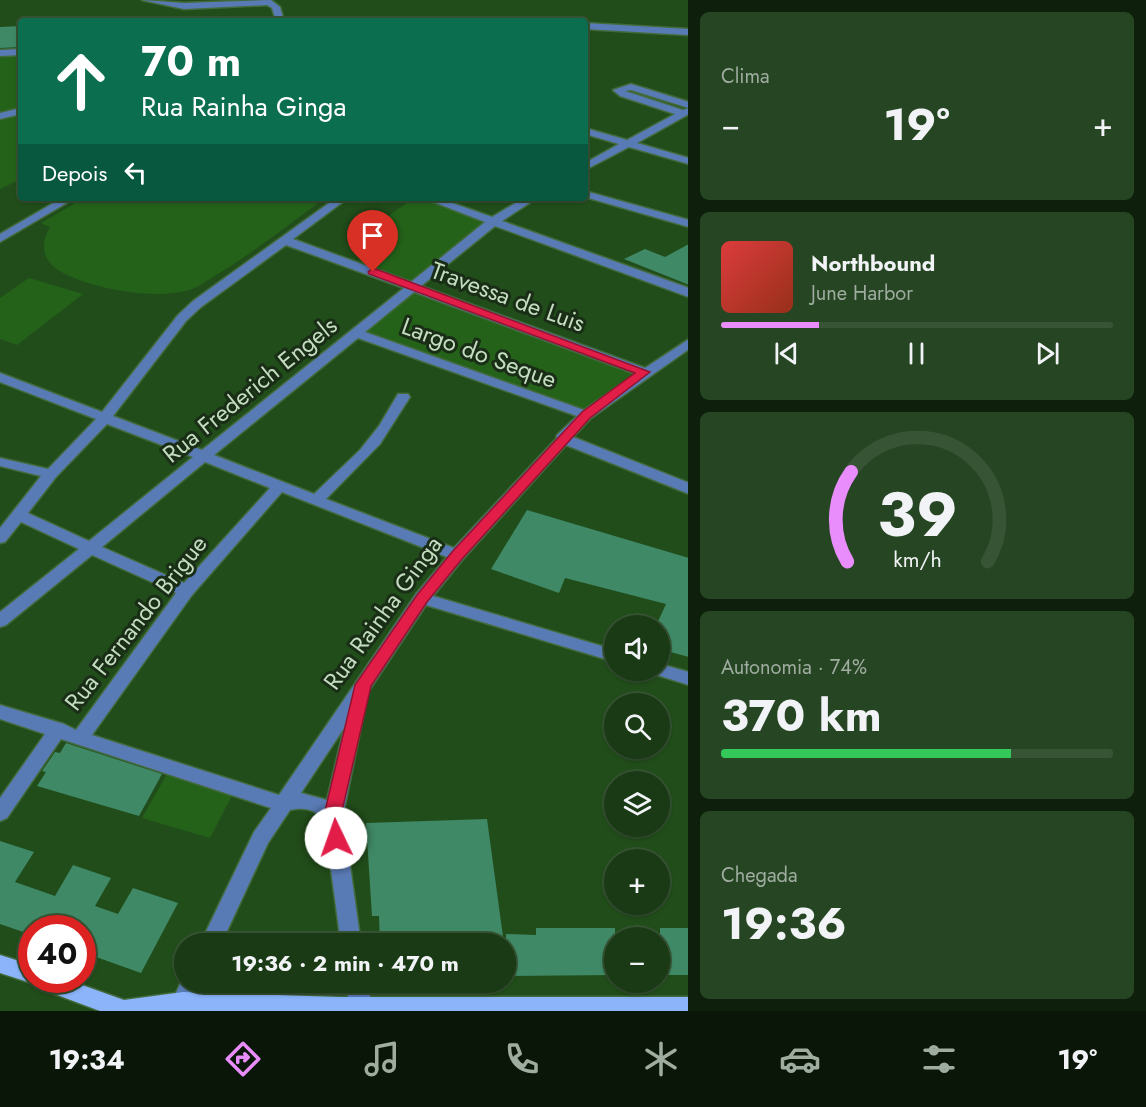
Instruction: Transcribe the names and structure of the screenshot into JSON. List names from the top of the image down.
{
  "streets": {
    "street": [
      "Travessa de Luis",
      "Largo do Seque",
      "Rua Frederich Engels",
      "Rua Rainha Ginga",
      "Rua Fernando Brigue"
    ]
  },
  "crossings": [
    ["Travessa de Luis", "Rua Frederich Engels"],
    ["Travessa de Luis", "Rua Rainha Ginga"],
    ["Largo do Seque", "Rua Frederich Engels"],
    ["Largo do Seque", "Rua Rainha Ginga"]
  ],
  "page": {
    "tile": [
      "Clima",
      ["Autonomia · 74%", "370 km"],
      ["Chegada", "19:36"]
    ],
    "turn": ["70 m", "Rua Rainha Ginga"],
    "heat": ["−", "19°", "+"],
    "then": "Depois",
    "song": ["Northbound", "June Harbor"],
    "map_buttons": ["+", "−"],
    "limit": "40",
    "trip": "19:36 · 2 min · 470 m",
    "tabs": ["19:34", "19°"],
    "gauge": ["39", "km/h"]
  }
}
